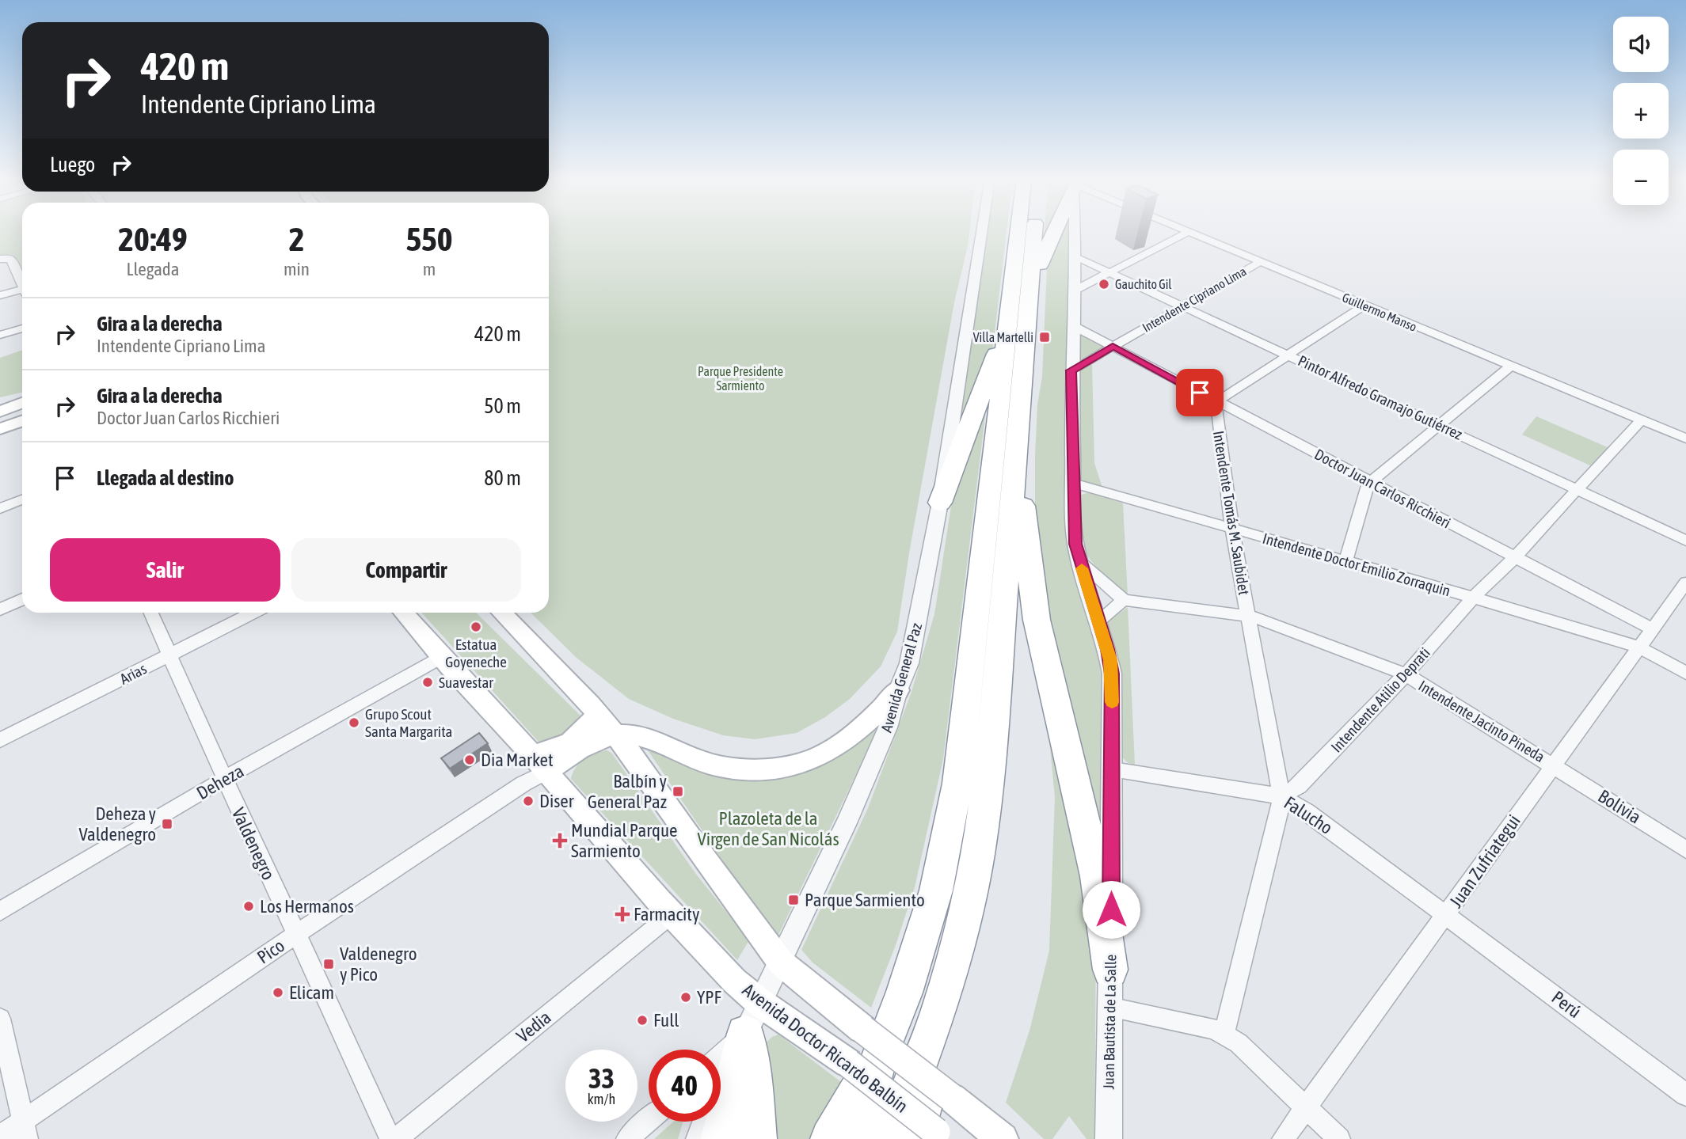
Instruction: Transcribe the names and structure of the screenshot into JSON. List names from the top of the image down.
{
  "streets": {
    "main road": ["Avenida Doctor Ricardo Balbín"],
    "street": [
      "Intendente Cipriano Lima",
      "Guillermo Manso",
      "Pintor Alfredo Gramajo Gutiérrez",
      "Doctor Juan Carlos Ricchieri",
      "Intendente Tomás M. Saubidet",
      "Intendente Doctor Emilio Zorraquin",
      "Arias",
      "Avenida General Paz",
      "Intendente Atilio Deprati",
      "Intendente Jacinto Pineda",
      "Deheza",
      "Bolivia",
      "Falucho",
      "Valdenegro",
      "Juan Zufriategui",
      "Pico",
      "Perú",
      "Juan Bautista de La Salle",
      "Vedia"
    ]
  },
  "crossings": [
    ["Intendente Cipriano Lima", "Guillermo Manso"],
    ["Intendente Cipriano Lima", "Pintor Alfredo Gramajo Gutiérrez"],
    ["Intendente Cipriano Lima", "Doctor Juan Carlos Ricchieri"],
    ["Intendente Cipriano Lima", "Juan Bautista de La Salle"],
    ["Guillermo Manso", "Intendente Atilio Deprati"],
    ["Pintor Alfredo Gramajo Gutiérrez", "Intendente Atilio Deprati"],
    ["Pintor Alfredo Gramajo Gutiérrez", "Juan Bautista de La Salle"],
    ["Doctor Juan Carlos Ricchieri", "Intendente Tomás M. Saubidet"],
    ["Doctor Juan Carlos Ricchieri", "Intendente Atilio Deprati"],
    ["Doctor Juan Carlos Ricchieri", "Juan Zufriategui"],
    ["Doctor Juan Carlos Ricchieri", "Juan Bautista de La Salle"],
    ["Intendente Tomás M. Saubidet", "Intendente Doctor Emilio Zorraquin"],
    ["Intendente Tomás M. Saubidet", "Intendente Atilio Deprati"],
    ["Intendente Tomás M. Saubidet", "Intendente Jacinto Pineda"],
    ["Intendente Tomás M. Saubidet", "Falucho"],
    ["Intendente Doctor Emilio Zorraquin", "Intendente Atilio Deprati"],
    ["Intendente Doctor Emilio Zorraquin", "Juan Zufriategui"],
    ["Intendente Doctor Emilio Zorraquin", "Juan Bautista de La Salle"],
    ["Arias", "Valdenegro"],
    ["Avenida General Paz", "Avenida Doctor Ricardo Balbín"],
    ["Intendente Atilio Deprati", "Intendente Jacinto Pineda"],
    ["Intendente Atilio Deprati", "Falucho"],
    ["Intendente Jacinto Pineda", "Bolivia"],
    ["Intendente Jacinto Pineda", "Juan Zufriategui"],
    ["Deheza", "Valdenegro"],
    ["Deheza", "Avenida Doctor Ricardo Balbín"],
    ["Bolivia", "Juan Zufriategui"],
    ["Falucho", "Juan Zufriategui"],
    ["Falucho", "Perú"],
    ["Falucho", "Juan Bautista de La Salle"],
    ["Valdenegro", "Pico"],
    ["Juan Zufriategui", "Perú"],
    ["Pico", "Avenida Doctor Ricardo Balbín"],
    ["Vedia", "Avenida Doctor Ricardo Balbín"]
  ],
  "parks": ["Parque Presidente Sarmiento", "Plazoleta de la Virgen de San Nicolás"],
  "places": {
    "other": [
      "Gauchito Gil",
      "Estatua Goyeneche",
      "Suavestar",
      "Grupo Scout Santa Margarita",
      "Dia Market",
      "Diser",
      "Los Hermanos",
      "Elicam",
      "YPF",
      "Full"
    ],
    "transit": [
      "Villa Martelli",
      "Balbín y General Paz",
      "Deheza y Valdenegro",
      "Parque Sarmiento",
      "Valdenegro y Pico"
    ],
    "health": ["Mundial Parque Sarmiento", "Farmacity"]
  },
  "page": {
    "map_buttons": ["+", "−"],
    "turn": ["420 m", "Intendente Cipriano Lima"],
    "then": "Luego",
    "eta": [
      "20:49",
      "Llegada",
      "2",
      "min",
      "550",
      "m"
    ],
    "list": [
      {
        "name": "Gira a la derecha",
        "note": "Intendente Cipriano Lima",
        "value": "420 m"
      },
      {
        "name": "Gira a la derecha",
        "note": "Doctor Juan Carlos Ricchieri",
        "value": "50 m"
      },
      {
        "name": "Llegada al destino",
        "value": "80 m"
      }
    ],
    "buttons": ["Salir", "Compartir"],
    "speed": "33 km/h",
    "limit": "40"
  }
}
